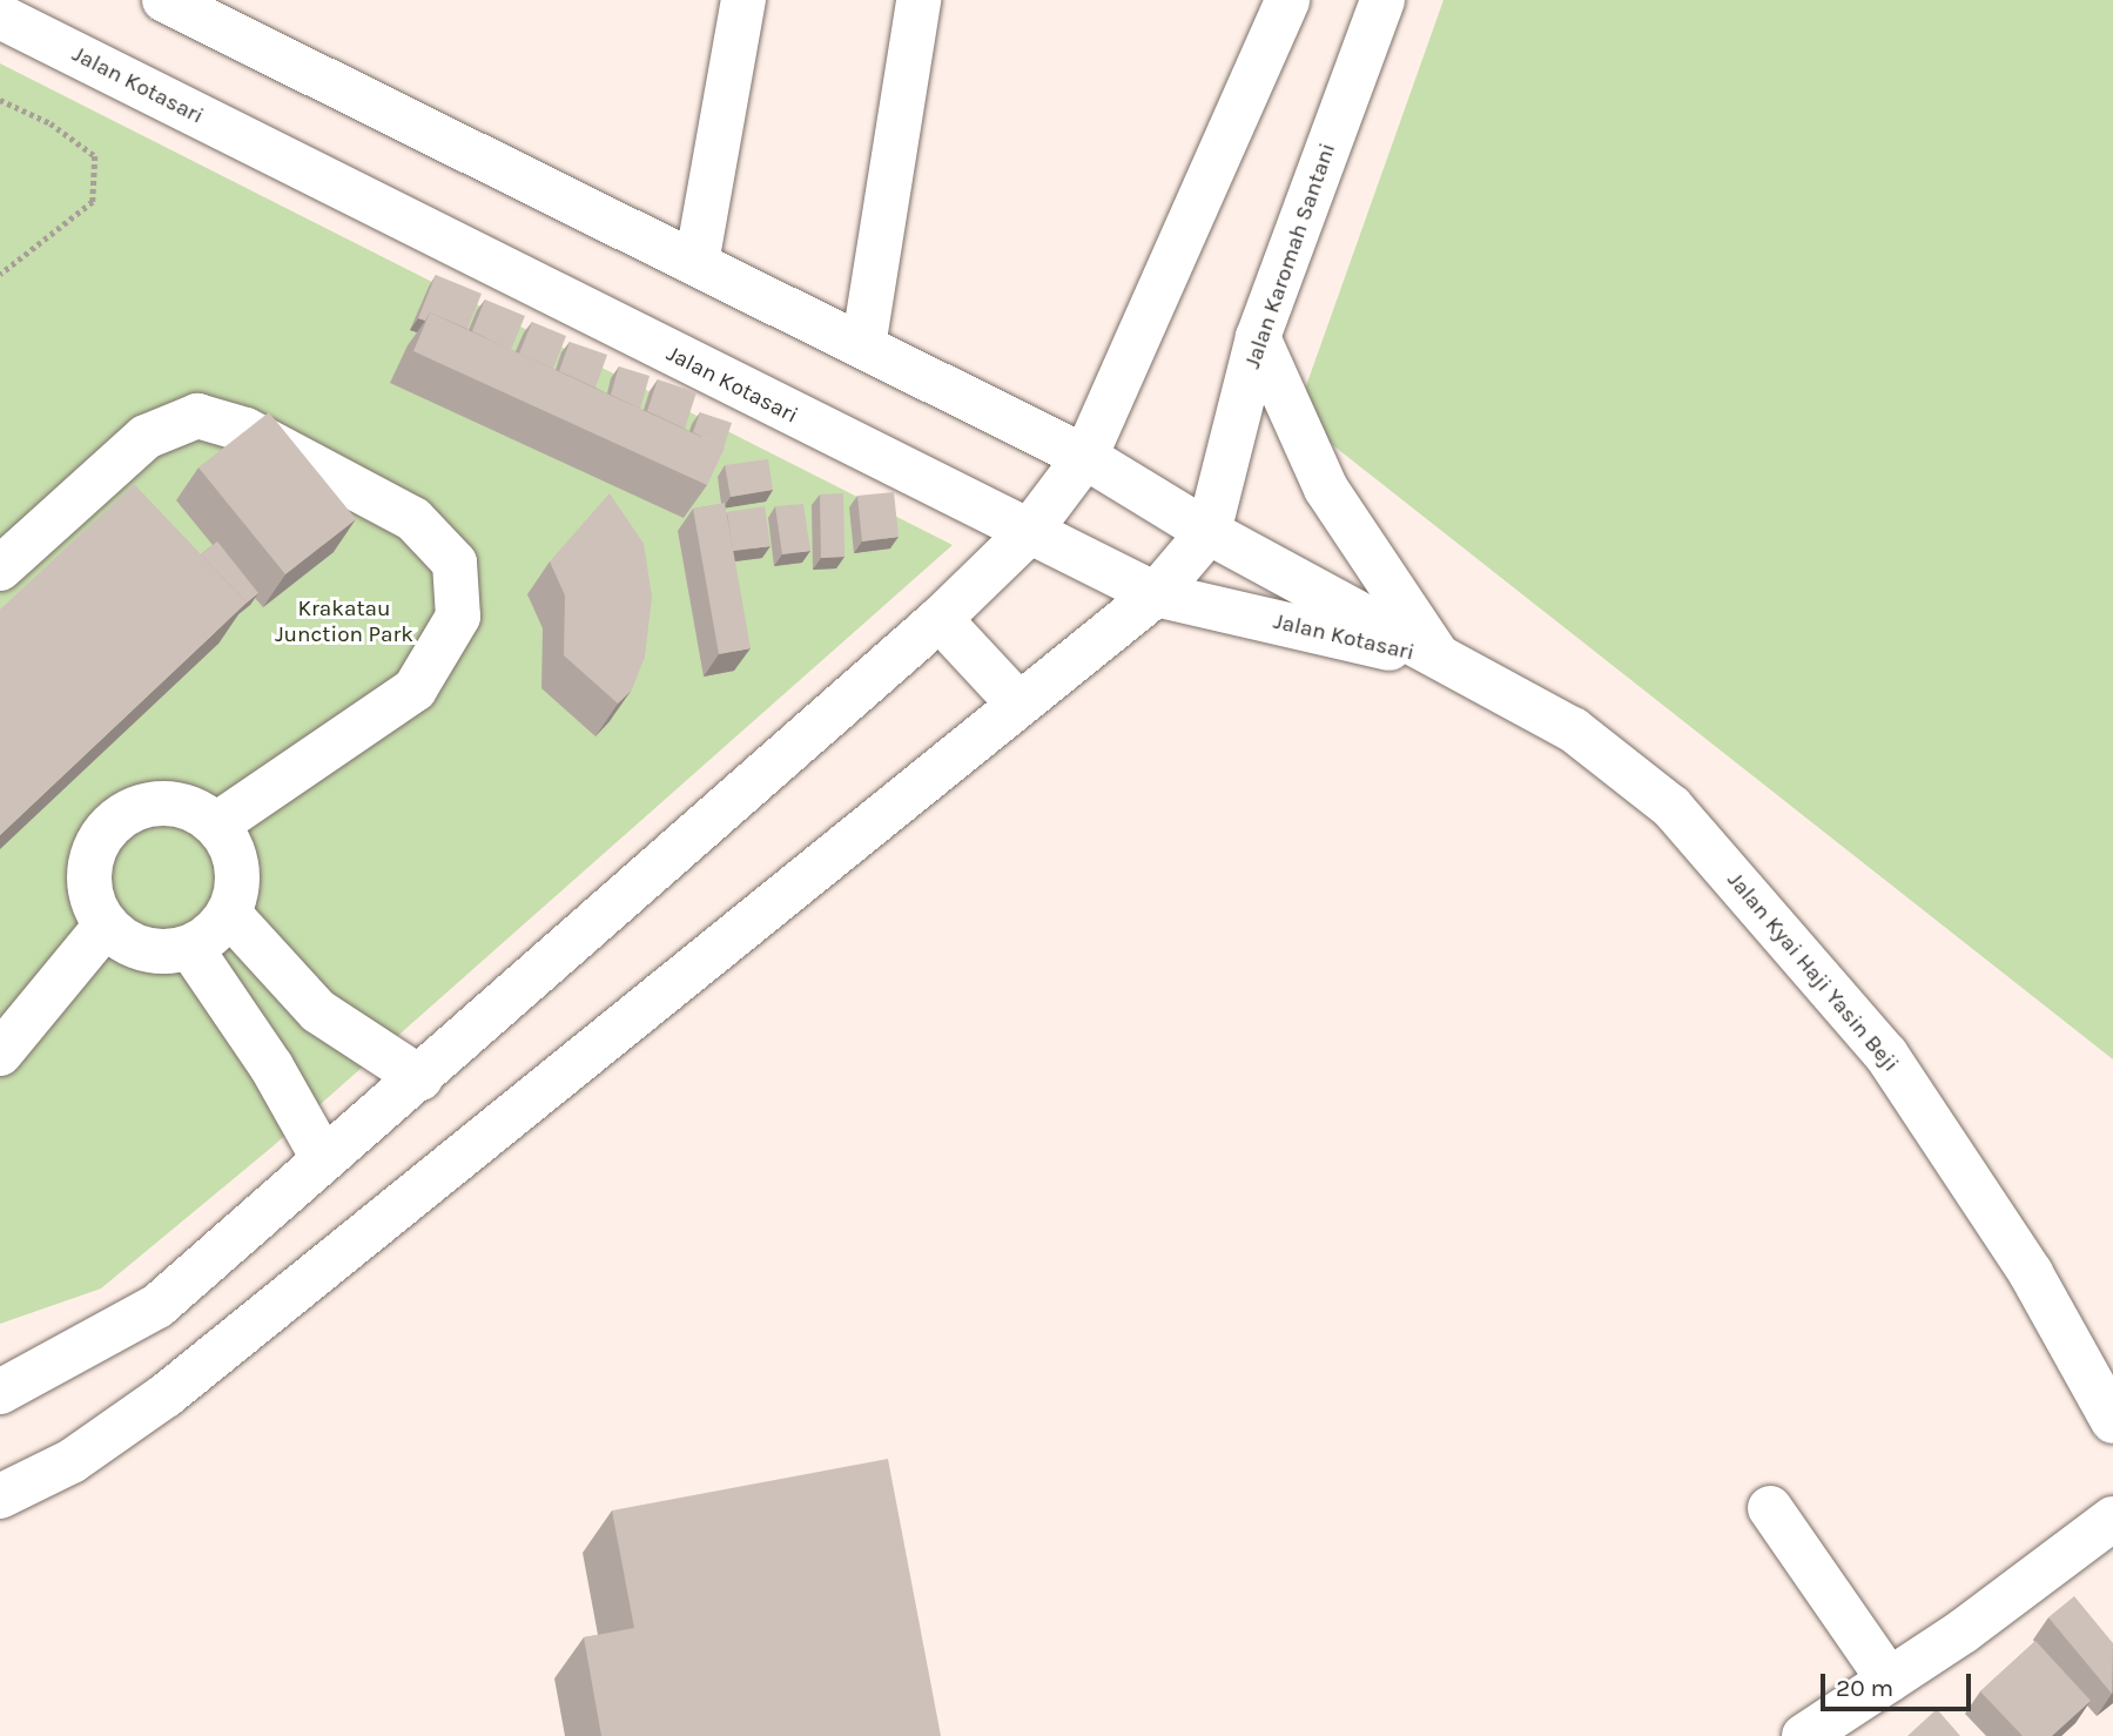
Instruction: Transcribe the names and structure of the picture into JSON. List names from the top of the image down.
{
  "streets": {
    "street": ["Jalan Kotasari", "Jalan Karomah Santani", "Jalan Kyai Haji Yasin Beji"]
  },
  "crossings": [
    ["Jalan Kotasari", "Jalan Karomah Santani"],
    ["Jalan Kotasari", "Jalan Kyai Haji Yasin Beji"]
  ],
  "parks": ["Krakatau Junction Park"],
  "scale_bar": "20 m"
}
